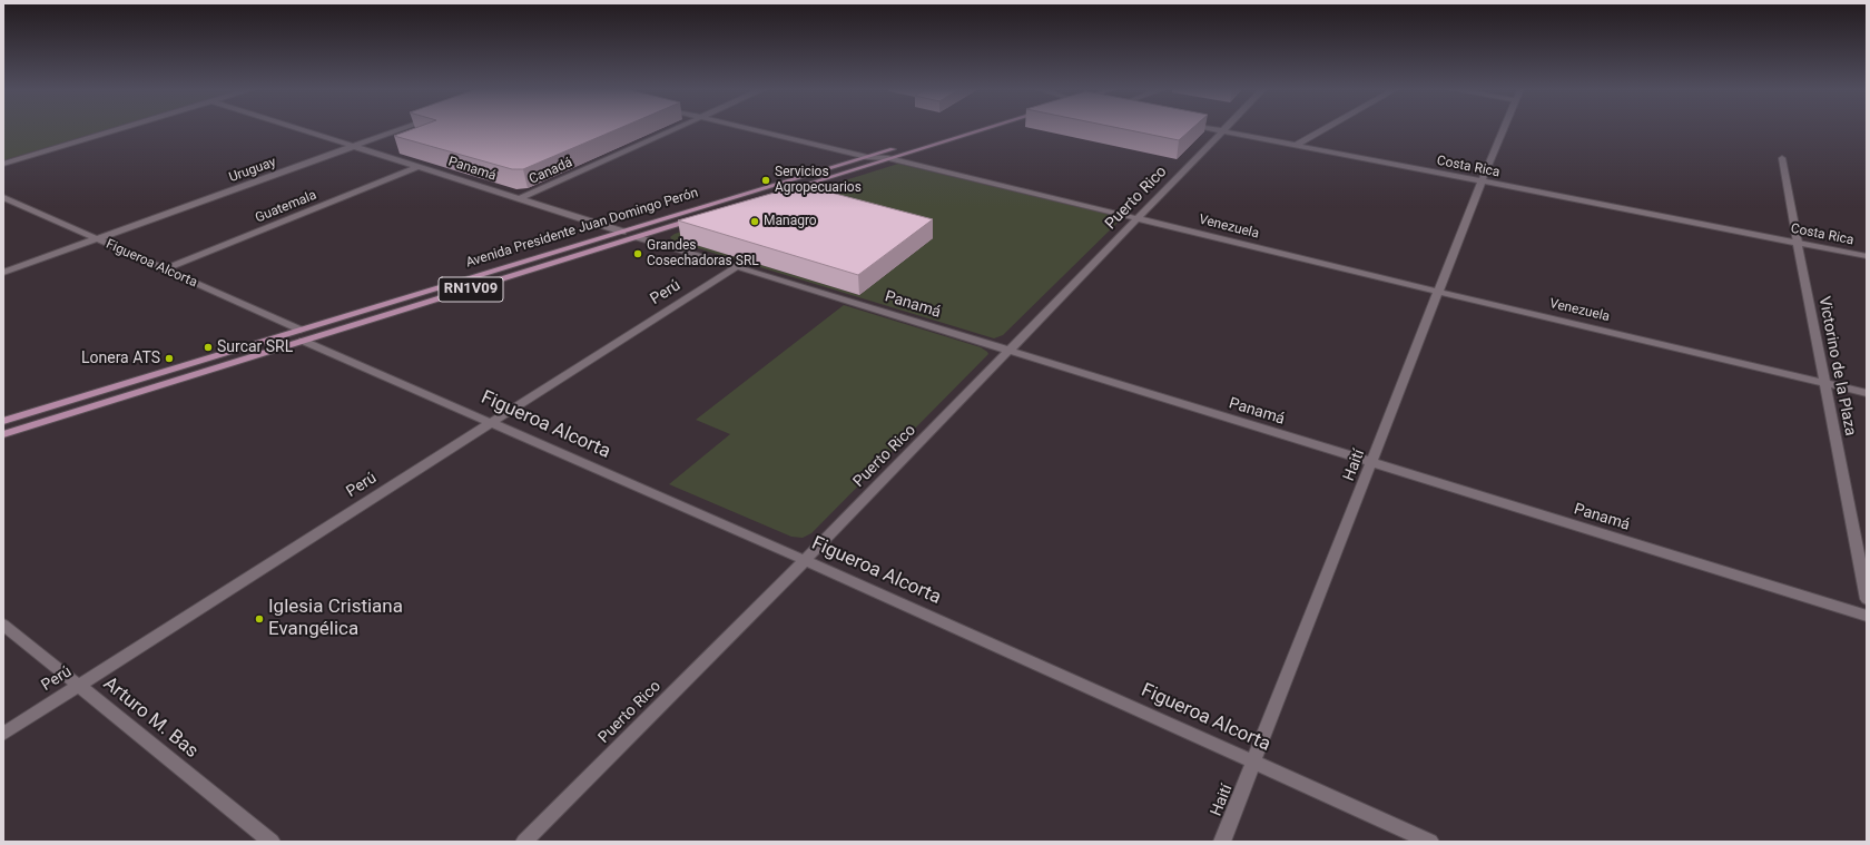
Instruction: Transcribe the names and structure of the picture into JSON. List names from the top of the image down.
{
  "streets": {
    "main road": ["Avenida Presidente Juan Domingo Perón", "RN1V09"],
    "street": [
      "Costa Rica",
      "Panamá",
      "Uruguay",
      "Canadá",
      "Puerto Rico",
      "Guatemala",
      "Venezuela",
      "Figueroa Alcorta",
      "Perú",
      "Victorino de la Plaza",
      "Haití",
      "Arturo M. Bas"
    ]
  },
  "crossings": [
    ["Costa Rica", "Puerto Rico"],
    ["Costa Rica", "Victorino de la Plaza"],
    ["Costa Rica", "Haití"],
    ["Panamá", "Uruguay"],
    ["Panamá", "Canadá"],
    ["Panamá", "Puerto Rico"],
    ["Panamá", "Guatemala"],
    ["Panamá", "Avenida Presidente Juan Domingo Perón"],
    ["Panamá", "Perú"],
    ["Panamá", "Haití"],
    ["Uruguay", "Figueroa Alcorta"],
    ["Puerto Rico", "Venezuela"],
    ["Puerto Rico", "Figueroa Alcorta"],
    ["Guatemala", "Figueroa Alcorta"],
    ["Venezuela", "Avenida Presidente Juan Domingo Perón"],
    ["Venezuela", "Victorino de la Plaza"],
    ["Venezuela", "Haití"],
    ["Avenida Presidente Juan Domingo Perón", "Figueroa Alcorta"],
    ["Figueroa Alcorta", "Perú"],
    ["Figueroa Alcorta", "Haití"],
    ["Perú", "Arturo M. Bas"]
  ],
  "places": [
    "Servicios Agropecuarios",
    "Managro",
    "Grandes Cosechadoras SRL",
    "Surcar SRL",
    "Lonera ATS",
    "Iglesia Cristiana Evangélica"
  ]
}
